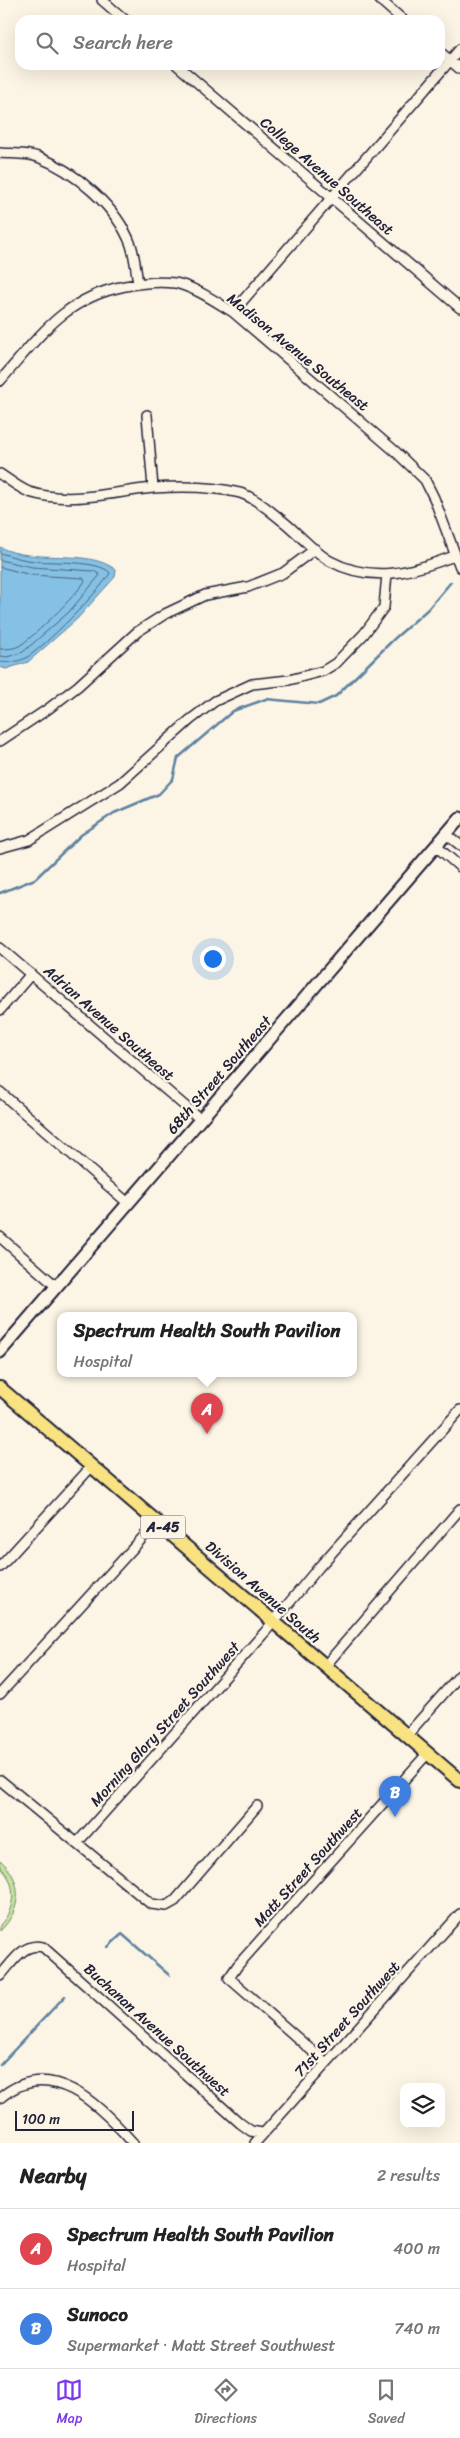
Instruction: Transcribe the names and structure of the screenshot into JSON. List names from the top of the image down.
{
  "streets": {
    "main road": ["68th Street Southeast", "A-45", "Division Avenue South"],
    "street": [
      "College Avenue Southeast",
      "Madison Avenue Southeast",
      "Adrian Avenue Southeast",
      "Morning Glory Street Southwest",
      "Matt Street Southwest",
      "71st Street Southwest",
      "Buchanan Avenue Southwest"
    ]
  },
  "crossings": [
    ["Adrian Avenue Southeast", "68th Street Southeast"],
    ["Division Avenue South", "Morning Glory Street Southwest"],
    ["Division Avenue South", "Matt Street Southwest"],
    ["Matt Street Southwest", "71st Street Southwest"],
    ["71st Street Southwest", "Buchanan Avenue Southwest"]
  ],
  "scale_bar": "100 m",
  "page": {
    "search": "Search here",
    "popup": ["Spectrum Health South Pavilion", "Hospital"],
    "pins": ["A", "B"],
    "scale": "100 m",
    "heading": ["Nearby", "2 results"],
    "list": [
      {
        "mark": "A",
        "name": "Spectrum Health South Pavilion",
        "note": "Hospital",
        "value": "400 m"
      },
      {
        "mark": "B",
        "name": "Sunoco",
        "note": "Supermarket · Matt Street Southwest",
        "value": "740 m"
      }
    ],
    "nav": ["Map", "Directions", "Saved"]
  }
}
